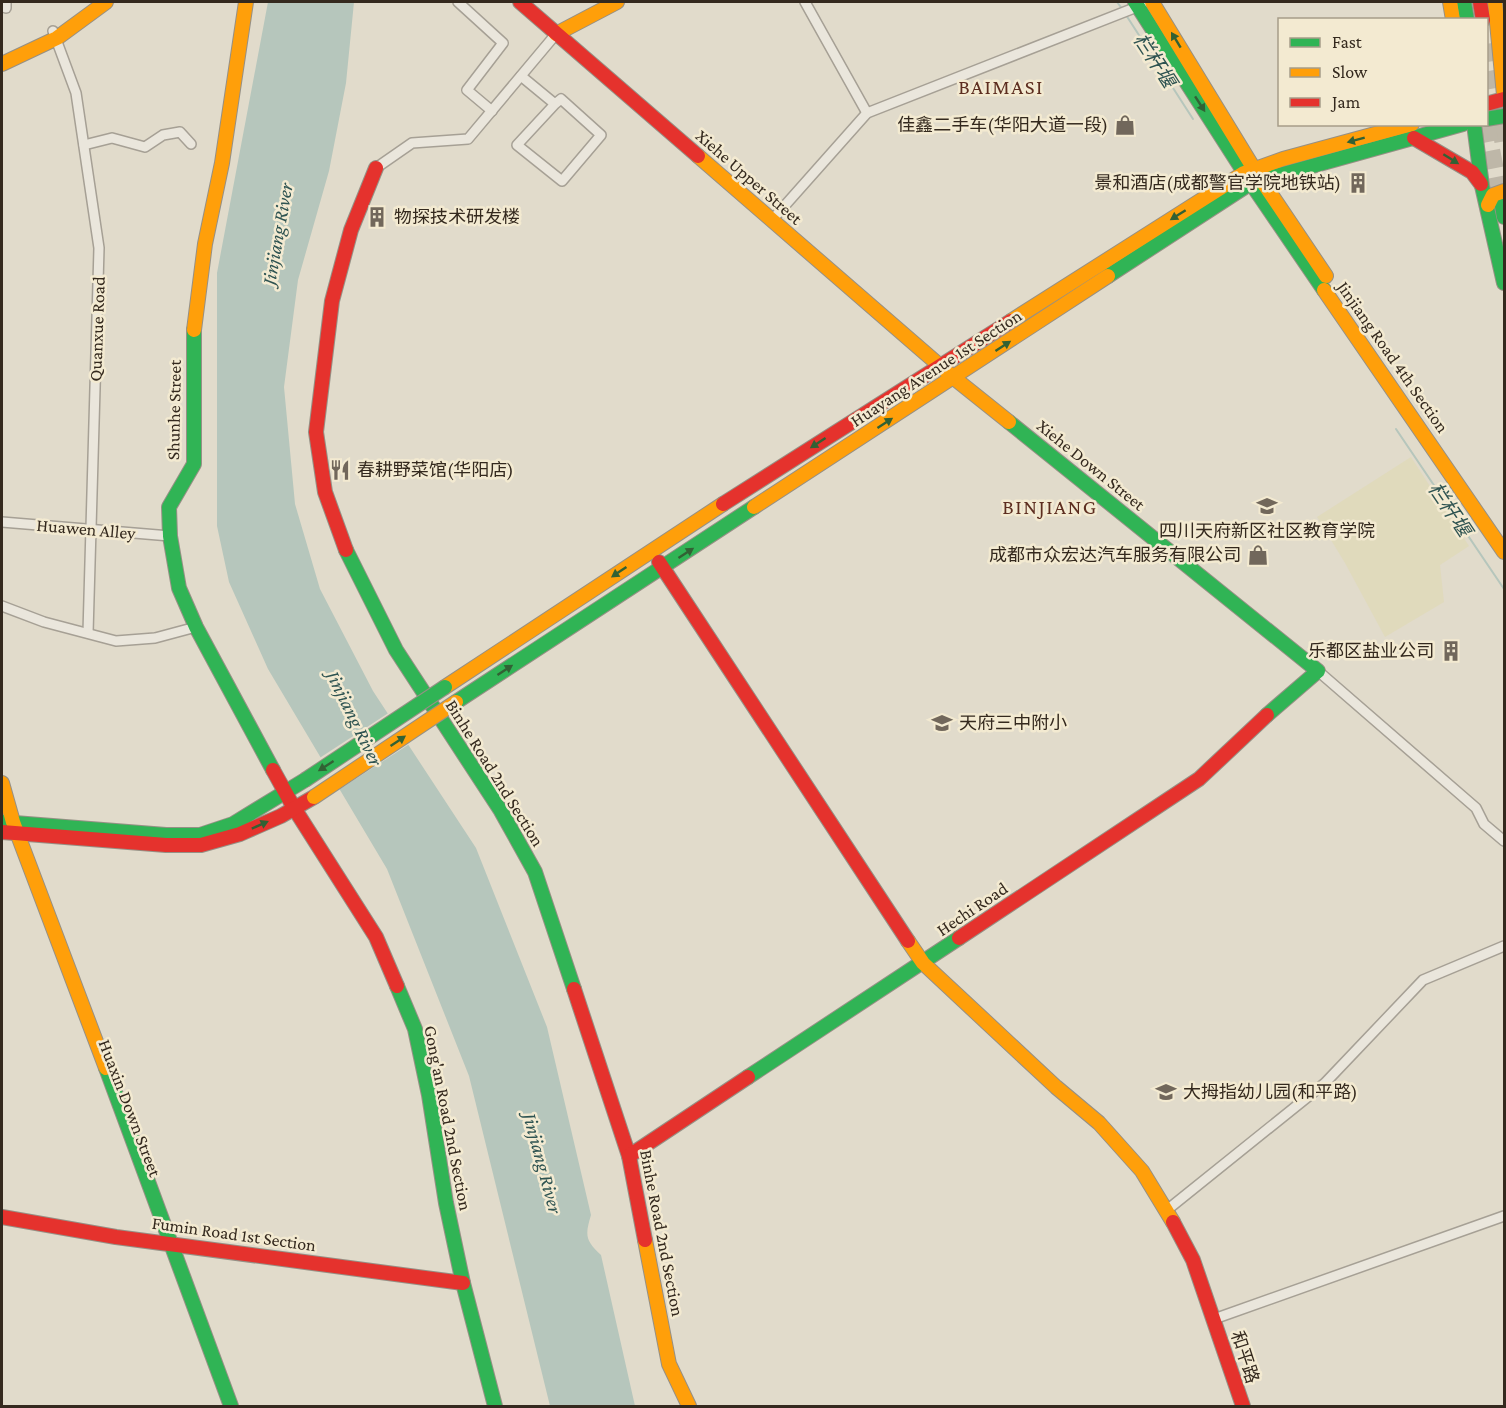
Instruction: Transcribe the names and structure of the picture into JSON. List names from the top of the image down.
{
  "streets": {
    "main road": [
      "Xiehe Upper Street",
      "Jinjiang Road 4th Section",
      "Huayang Avenue 1st Section",
      "Shunhe Street",
      "Xiehe Down Street",
      "Binhe Road 2nd Section",
      "Hechi Road",
      "Gong'an Road 2nd Section",
      "Fumin Road 1st Section",
      "和平路"
    ],
    "street": ["Quanxue Road", "Huawen Alley"]
  },
  "crossings": [
    ["Xiehe Upper Street", "Huayang Avenue 1st Section"],
    ["Xiehe Upper Street", "Xiehe Down Street"],
    ["Quanxue Road", "Huawen Alley"],
    ["Jinjiang Road 4th Section", "Huayang Avenue 1st Section"],
    ["Huayang Avenue 1st Section", "Shunhe Street"],
    ["Huayang Avenue 1st Section", "Xiehe Down Street"],
    ["Huayang Avenue 1st Section", "Gong'an Road 2nd Section"],
    ["Huayang Avenue 1st Section", "和平路"],
    ["Shunhe Street", "Huawen Alley"],
    ["Shunhe Street", "Gong'an Road 2nd Section"],
    ["Xiehe Down Street", "Hechi Road"],
    ["Binhe Road 2nd Section", "Hechi Road"],
    ["Hechi Road", "和平路"],
    ["Gong'an Road 2nd Section", "Fumin Road 1st Section"]
  ],
  "districts": ["BAIMASI", "BINJIANG"],
  "water": ["栏杆堰", "Jinjiang River"],
  "places": {
    "shop": ["佳鑫二手车(华阳大道一段)", "成都市众宏达汽车服务有限公司"],
    "building": ["景和酒店(成都警官学院地铁站)", "物探技术研发楼", "乐都区盐业公司"],
    "restaurant": ["春耕野菜馆(华阳店)"],
    "school or university": ["四川天府新区社区教育学院", "天府三中附小", "大拇指幼儿园(和平路)"]
  },
  "legend": ["Fast", "Slow", "Jam"]
}
